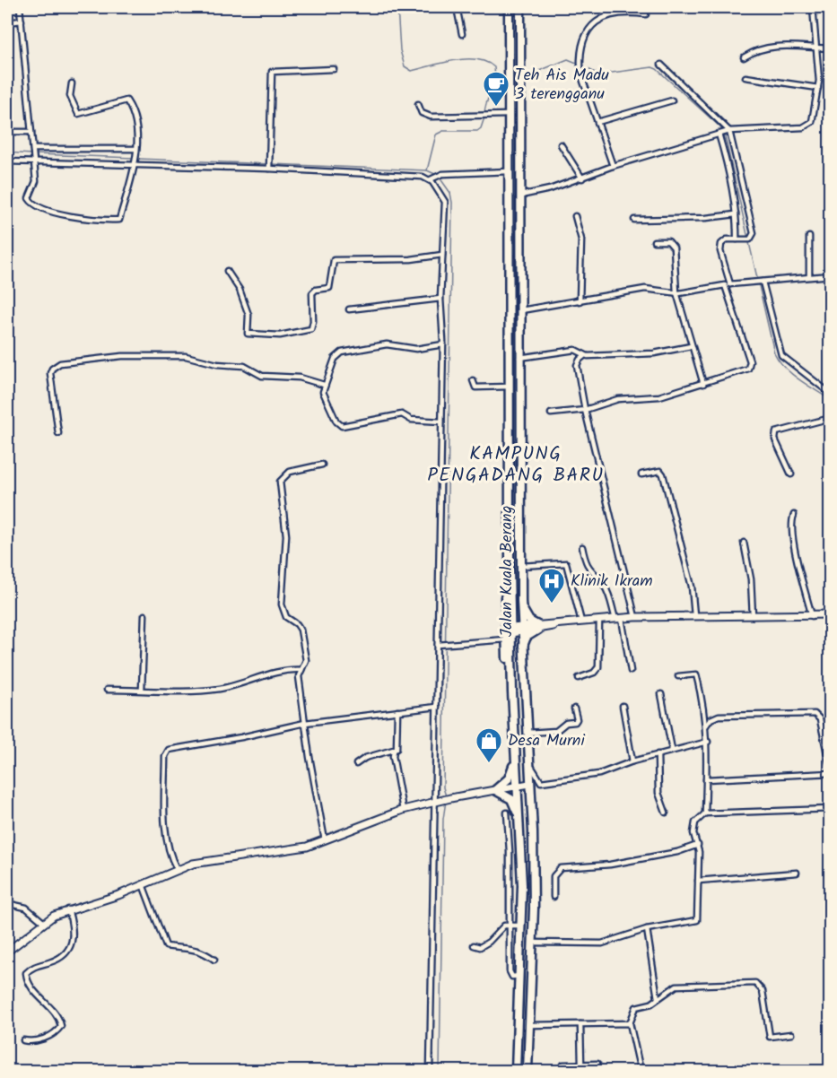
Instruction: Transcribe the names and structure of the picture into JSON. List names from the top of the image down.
{
  "streets": {
    "highway": ["Jalan Kuala Berang"]
  },
  "districts": ["KAMPUNG PENGADANG BARU"],
  "places": {
    "cafe": ["Teh Ais Madu 3 terengganu"],
    "hospital": ["Klinik Ikram"],
    "shop": ["Desa Murni"]
  }
}
